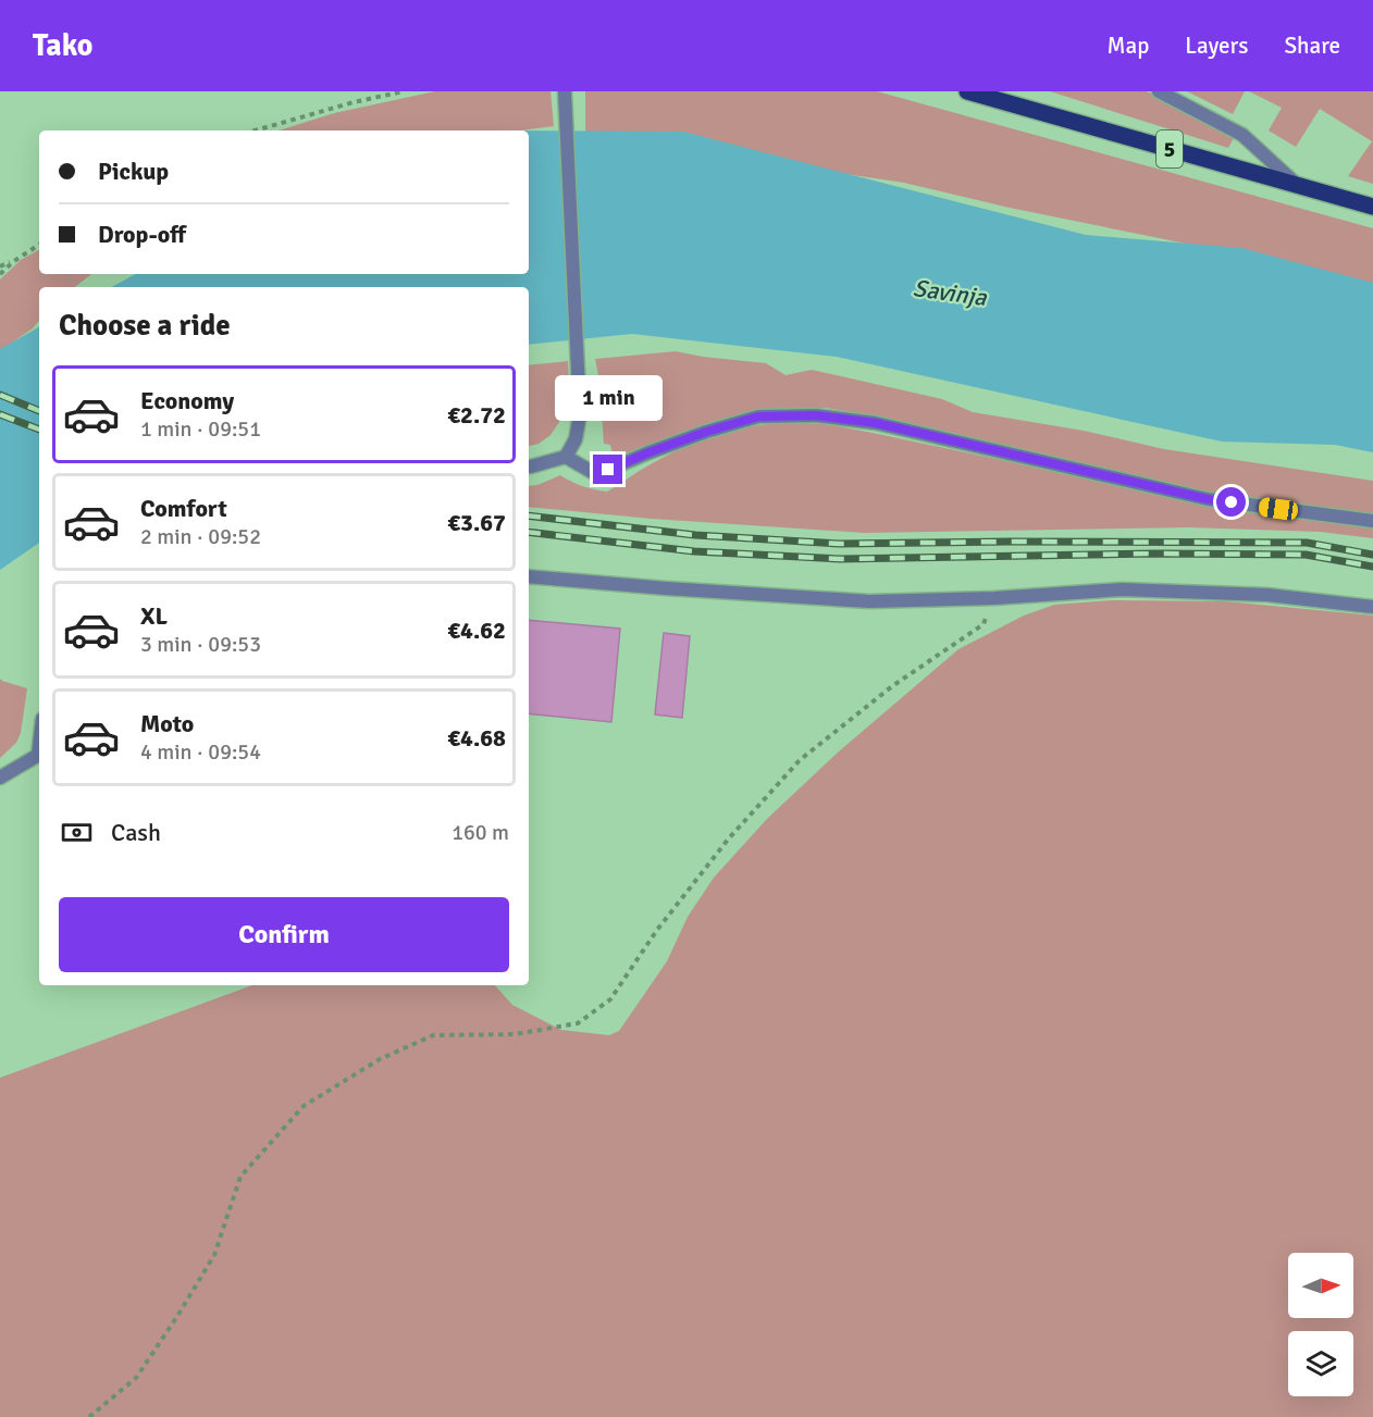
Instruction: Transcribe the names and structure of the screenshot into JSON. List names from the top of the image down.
{
  "streets": {
    "main road": ["5"]
  },
  "water": ["Savinja"],
  "north": "right",
  "page": {
    "header": "Tako",
    "nav": ["Map", "Layers", "Share"],
    "banner": ["Pickup", "Drop-off"],
    "heading": "Choose a ride",
    "list": [
      {
        "name": "Economy",
        "note": "1 min · 09:51",
        "value": "€2.72"
      },
      {
        "name": "Comfort",
        "note": "2 min · 09:52",
        "value": "€3.67"
      },
      {
        "name": "XL",
        "note": "3 min · 09:53",
        "value": "€4.62"
      },
      {
        "name": "Moto",
        "note": "4 min · 09:54",
        "value": "€4.68"
      }
    ],
    "bubble": "1 min",
    "pay": ["Cash", "160 m"],
    "buttons": "Confirm"
  }
}
